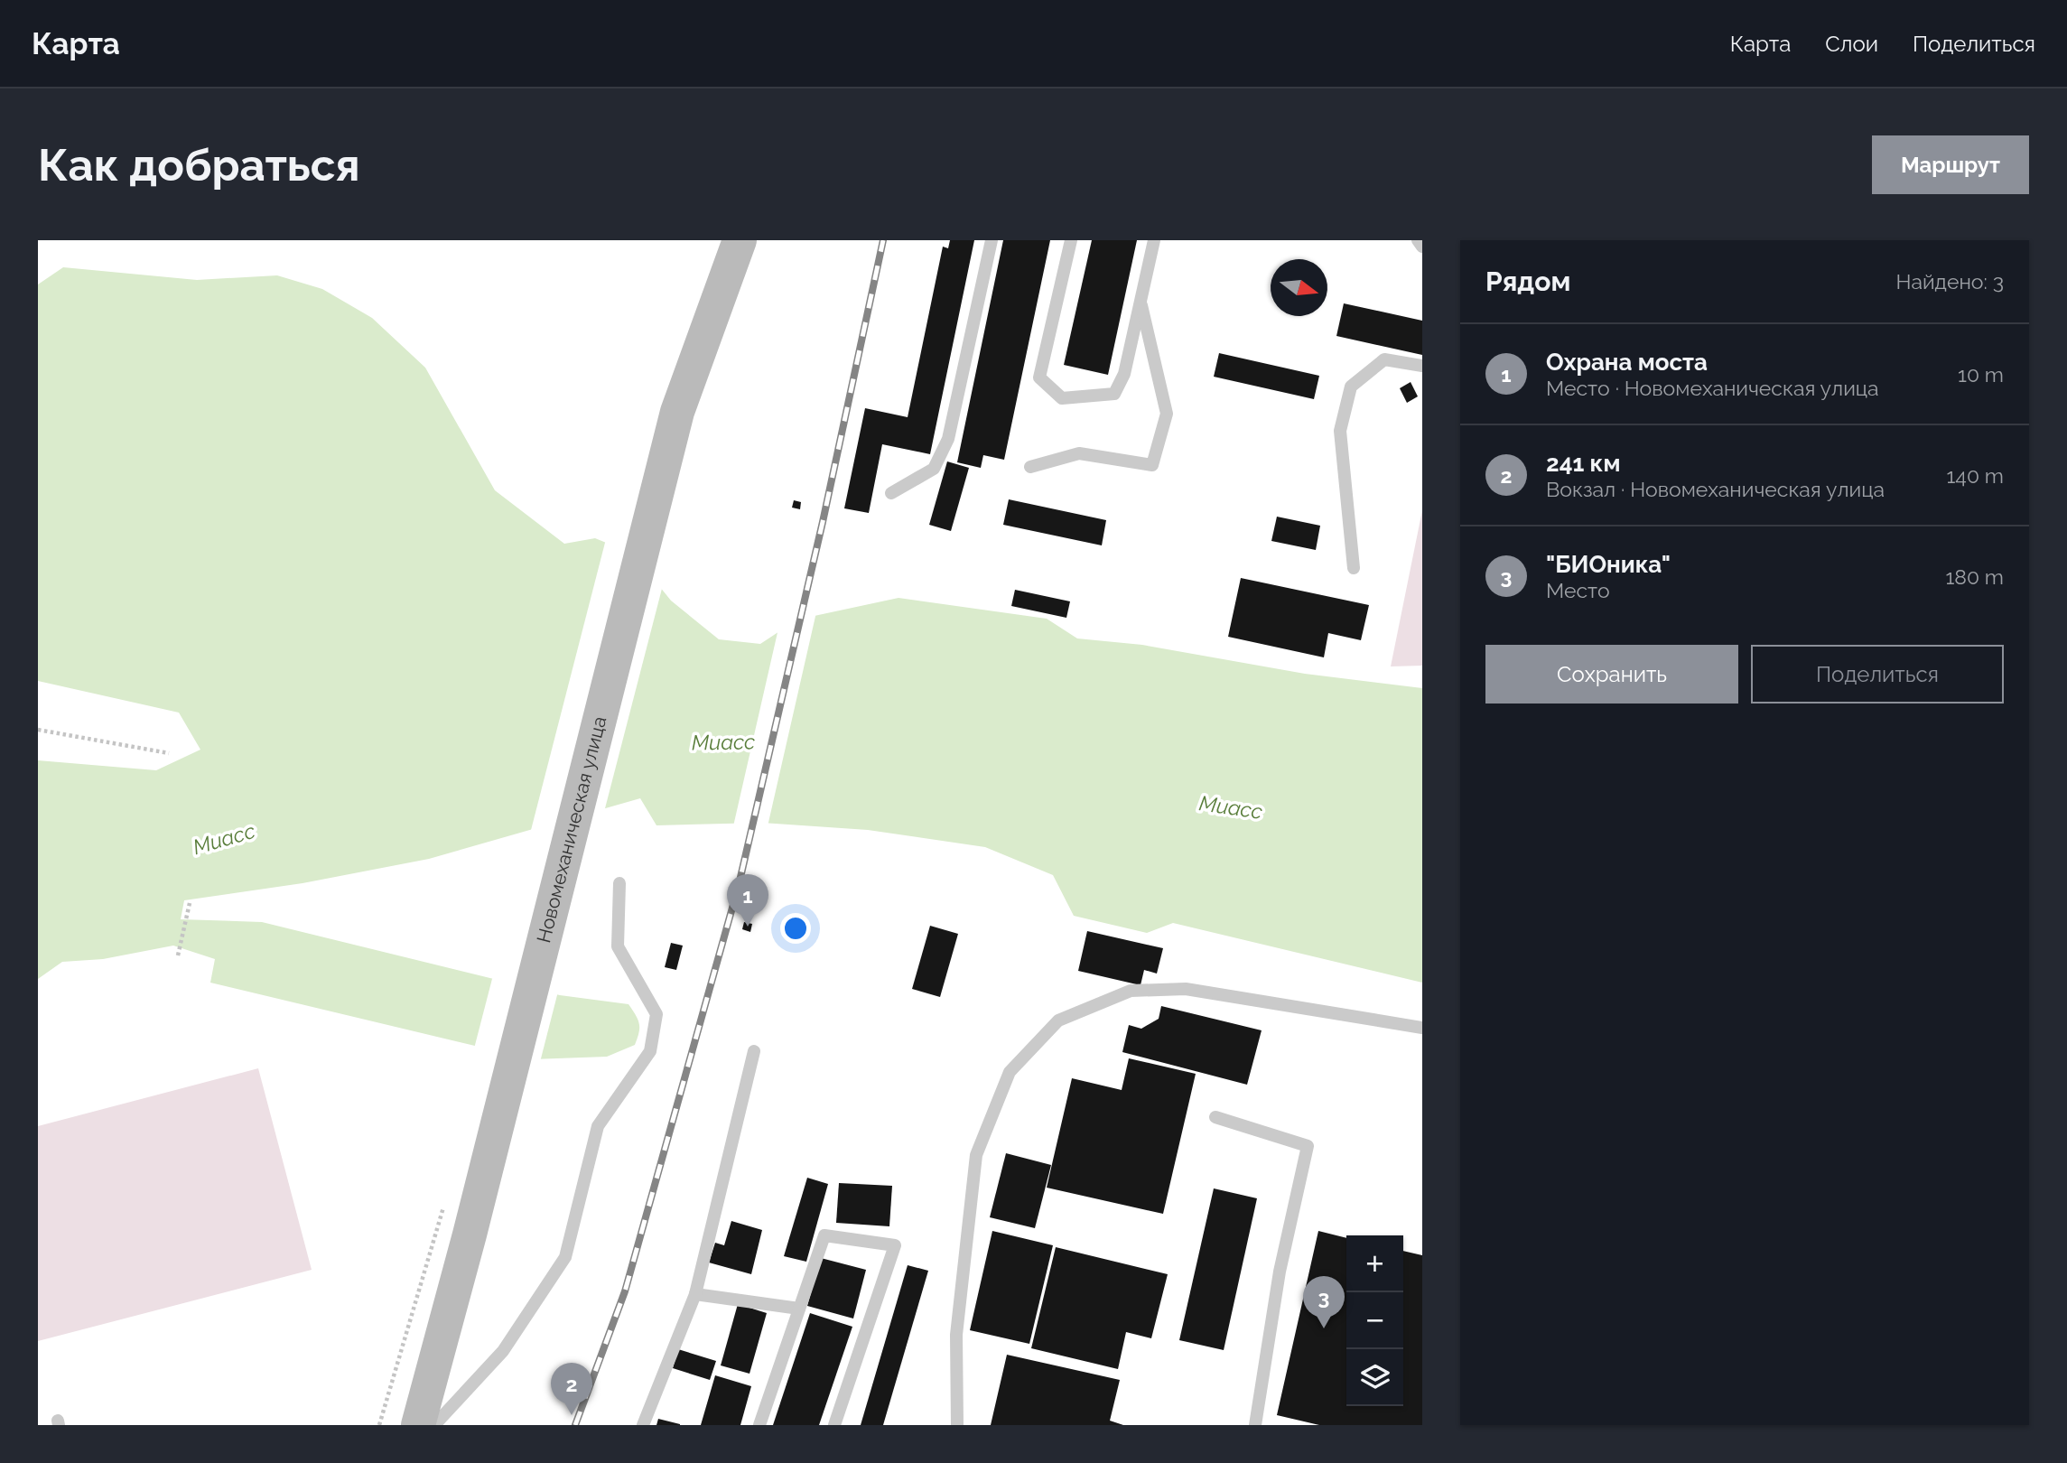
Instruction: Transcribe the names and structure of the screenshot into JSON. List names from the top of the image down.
{
  "streets": {
    "main road": ["Новомеханическая улица"]
  },
  "water": ["Миасс"],
  "north": "right",
  "page": {
    "header": "Карта",
    "nav": ["Карта", "Слои", "Поделиться"],
    "buttons": [
      "Маршрут",
      ["Сохранить", "Поделиться"]
    ],
    "title": "Как добраться",
    "heading": ["Рядом", "Найдено: 3"],
    "list": [
      {
        "mark": "1",
        "name": "Охрана моста",
        "note": "Место · Новомеханическая улица",
        "value": "10 m"
      },
      {
        "mark": "2",
        "name": "241 км",
        "note": "Вокзал · Новомеханическая улица",
        "value": "140 m"
      },
      {
        "mark": "3",
        "name": "\"БИОника\"",
        "note": "Место",
        "value": "180 m"
      }
    ],
    "pins": ["1", "3", "2"],
    "map_buttons": ["+", "−"]
  }
}
